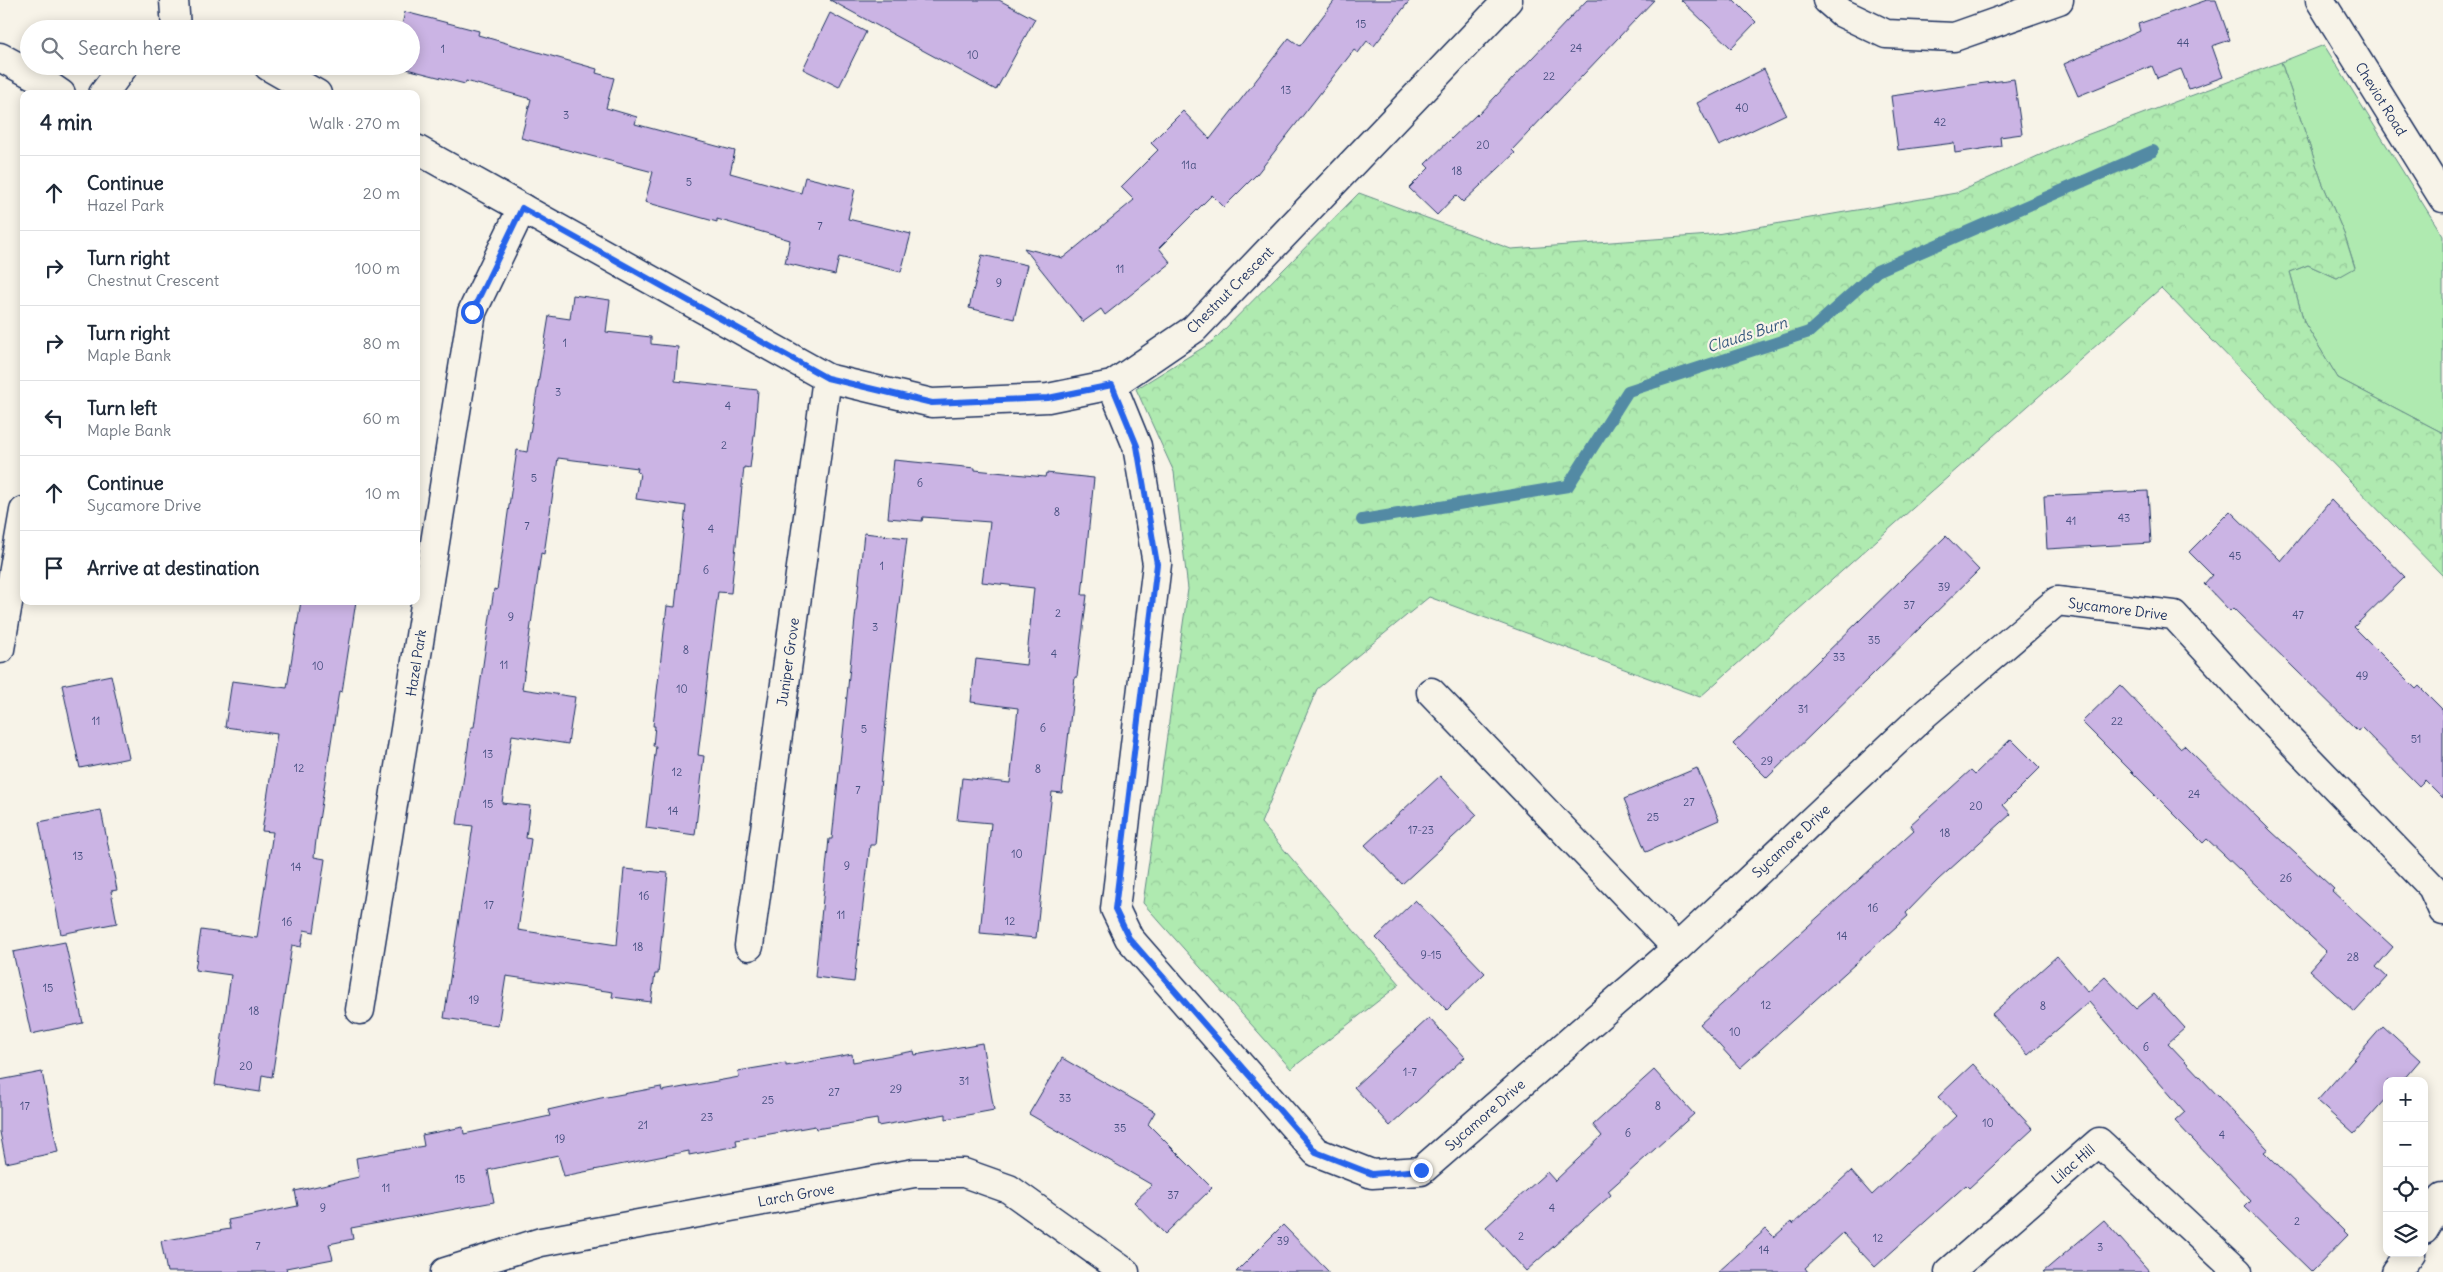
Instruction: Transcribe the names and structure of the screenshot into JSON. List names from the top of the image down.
{
  "streets": {
    "street": [
      "Cheviot Road",
      "Chestnut Crescent",
      "Sycamore Drive",
      "Juniper Grove",
      "Hazel Park",
      "Lilac Hill",
      "Larch Grove"
    ]
  },
  "crossings": [
    ["Chestnut Crescent", "Sycamore Drive"],
    ["Chestnut Crescent", "Juniper Grove"],
    ["Chestnut Crescent", "Hazel Park"]
  ],
  "water": ["Clauds Burn"],
  "house_numbers": [
    "15",
    "44",
    "24",
    "1",
    "10",
    "22",
    "13",
    "40",
    "3",
    "42",
    "20",
    "11a",
    "18",
    "5",
    "7",
    "11",
    "9",
    "1",
    "3",
    "4",
    "2",
    "5",
    "6",
    "8",
    "43",
    "41",
    "7",
    "4",
    "45",
    "1",
    "6",
    "39",
    "37",
    "2",
    "47",
    "9",
    "3",
    "35",
    "8",
    "4",
    "33",
    "11",
    "10",
    "49",
    "10",
    "31",
    "11",
    "22",
    "6",
    "5",
    "51",
    "13",
    "29",
    "12",
    "8",
    "12",
    "7",
    "24",
    "27",
    "15",
    "20",
    "14",
    "25",
    "17-23",
    "18",
    "10",
    "13",
    "9",
    "14",
    "26",
    "16",
    "17",
    "16",
    "11",
    "12",
    "16",
    "14",
    "18",
    "9-15",
    "28",
    "15",
    "19",
    "12",
    "8",
    "18",
    "10",
    "6",
    "20",
    "1-7",
    "31",
    "29",
    "27",
    "33",
    "25",
    "17",
    "8",
    "23",
    "10",
    "21",
    "35",
    "6",
    "4",
    "19",
    "15",
    "11",
    "37",
    "9",
    "4",
    "2",
    "2",
    "12",
    "39",
    "7",
    "3",
    "14"
  ],
  "page": {
    "search": "Search here",
    "heading": ["4 min", "Walk · 270 m"],
    "list": [
      ["Continue", "Hazel Park", "20 m"],
      ["Turn right", "Chestnut Crescent", "100 m"],
      ["Turn right", "Maple Bank", "80 m"],
      ["Turn left", "Maple Bank", "60 m"],
      ["Continue", "Sycamore Drive", "10 m"],
      "Arrive at destination"
    ],
    "map_buttons": ["+", "−"]
  }
}
